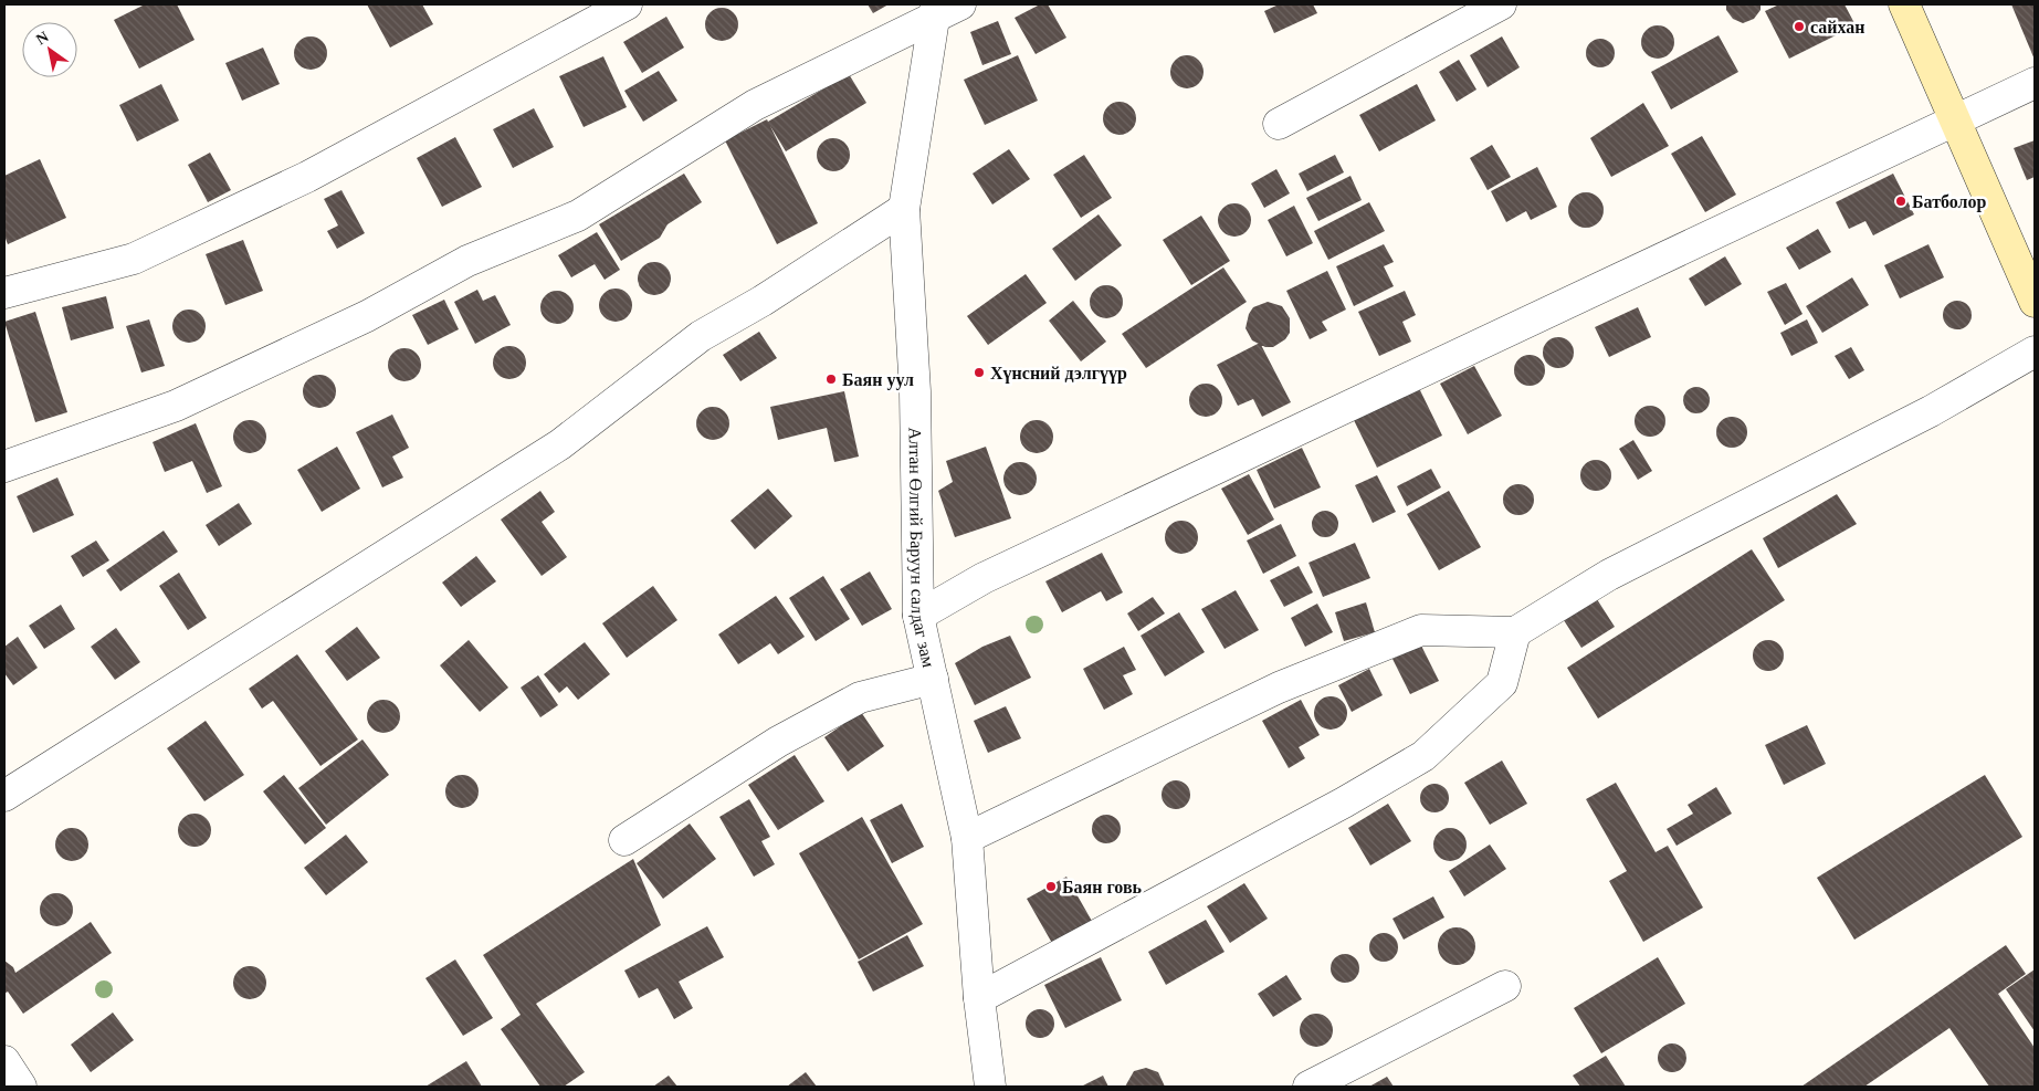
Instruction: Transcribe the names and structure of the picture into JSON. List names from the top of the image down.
{
  "streets": {
    "street": ["Алтан Өлгий Баруун салдаг зам"]
  },
  "places": [
    "сайхан",
    "Батболор",
    "Хүнсний дэлгүүр",
    "Баян уул",
    "Баян говь"
  ],
  "north": "top left"
}
